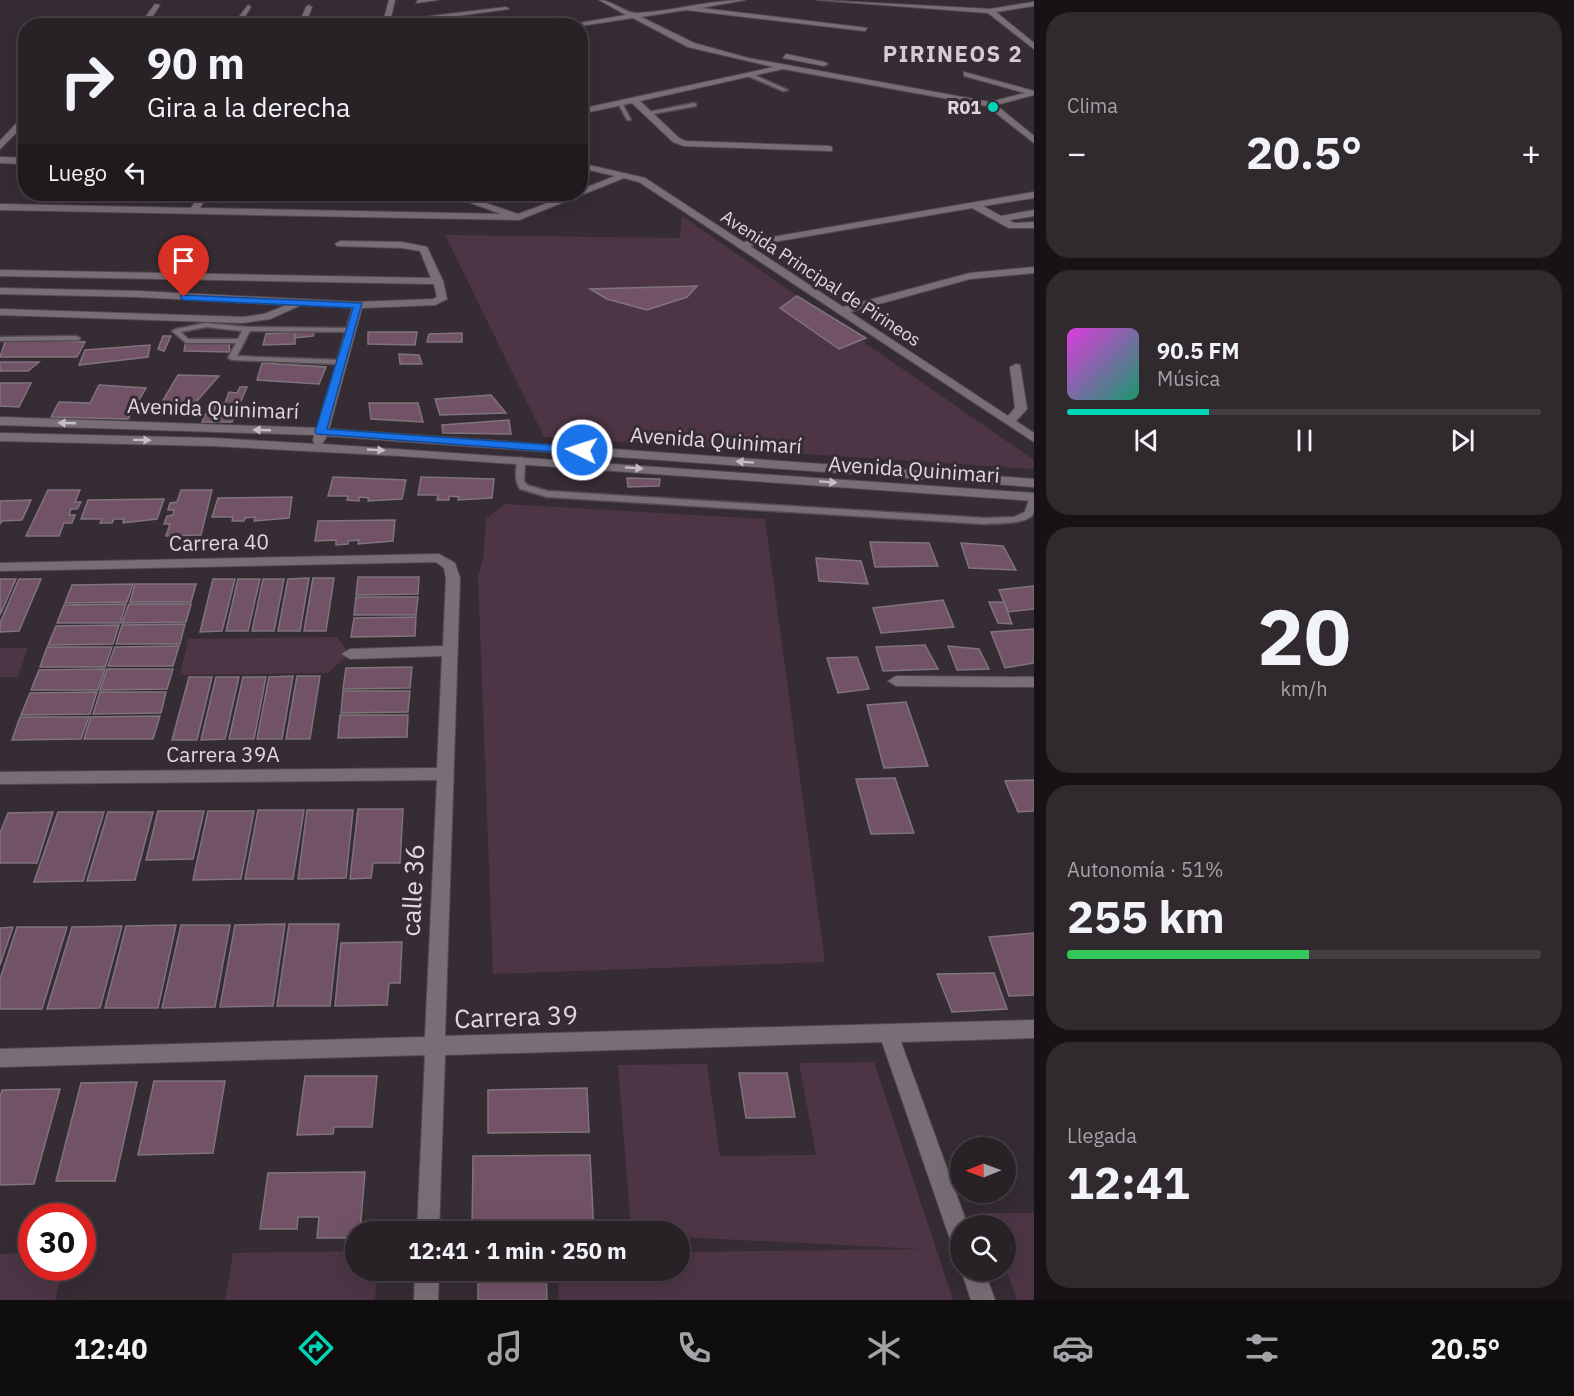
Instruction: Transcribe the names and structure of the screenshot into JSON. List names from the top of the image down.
{
  "streets": {
    "street": [
      "Avenida Principal de Pirineos",
      "Avenida Quinimarí",
      "Avenida Quinimari",
      "Carrera 40",
      "Carrera 39A",
      "calle 36",
      "Carrera 39"
    ]
  },
  "crossings": [
    ["Carrera 40", "calle 36"],
    ["Carrera 39A", "calle 36"],
    ["calle 36", "Carrera 39"]
  ],
  "one_way": ["Avenida Quinimari"],
  "districts": ["PIRINEOS 2"],
  "places": ["R01"],
  "north": "left",
  "page": {
    "tile": [
      "Clima",
      ["20", "km/h"],
      ["Autonomía · 51%", "255 km"],
      ["Llegada", "12:41"]
    ],
    "turn": ["90 m", "Gira a la derecha"],
    "heat": ["−", "20.5°", "+"],
    "then": "Luego",
    "song": ["90.5 FM", "Música"],
    "limit": "30",
    "trip": "12:41 · 1 min · 250 m",
    "tabs": ["12:40", "20.5°"]
  }
}
